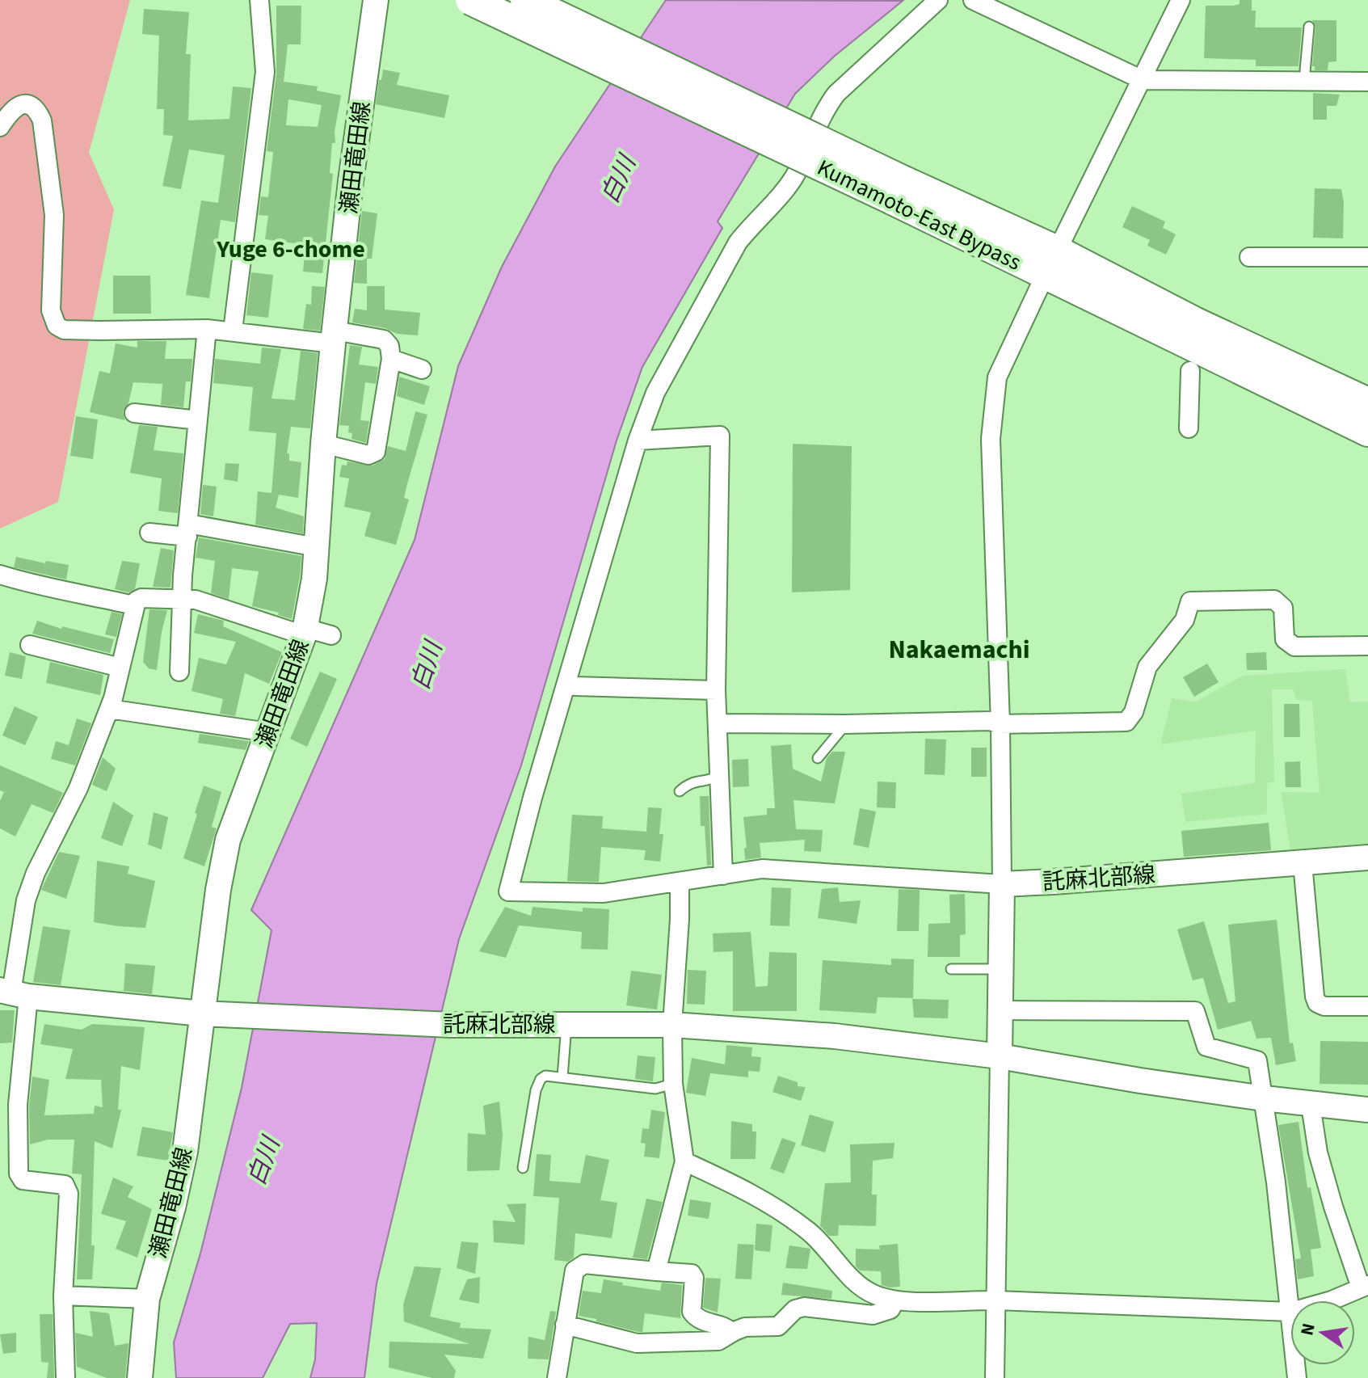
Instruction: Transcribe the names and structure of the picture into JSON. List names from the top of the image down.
{
  "streets": {
    "highway": ["Kumamoto-East Bypass"],
    "main road": ["瀬田竜田線", "託麻北部線"]
  },
  "crossings": [
    ["瀬田竜田線", "託麻北部線"]
  ],
  "districts": ["Yuge 6-chome", "Nakaemachi"],
  "water": ["白川"],
  "north": "left"
}
